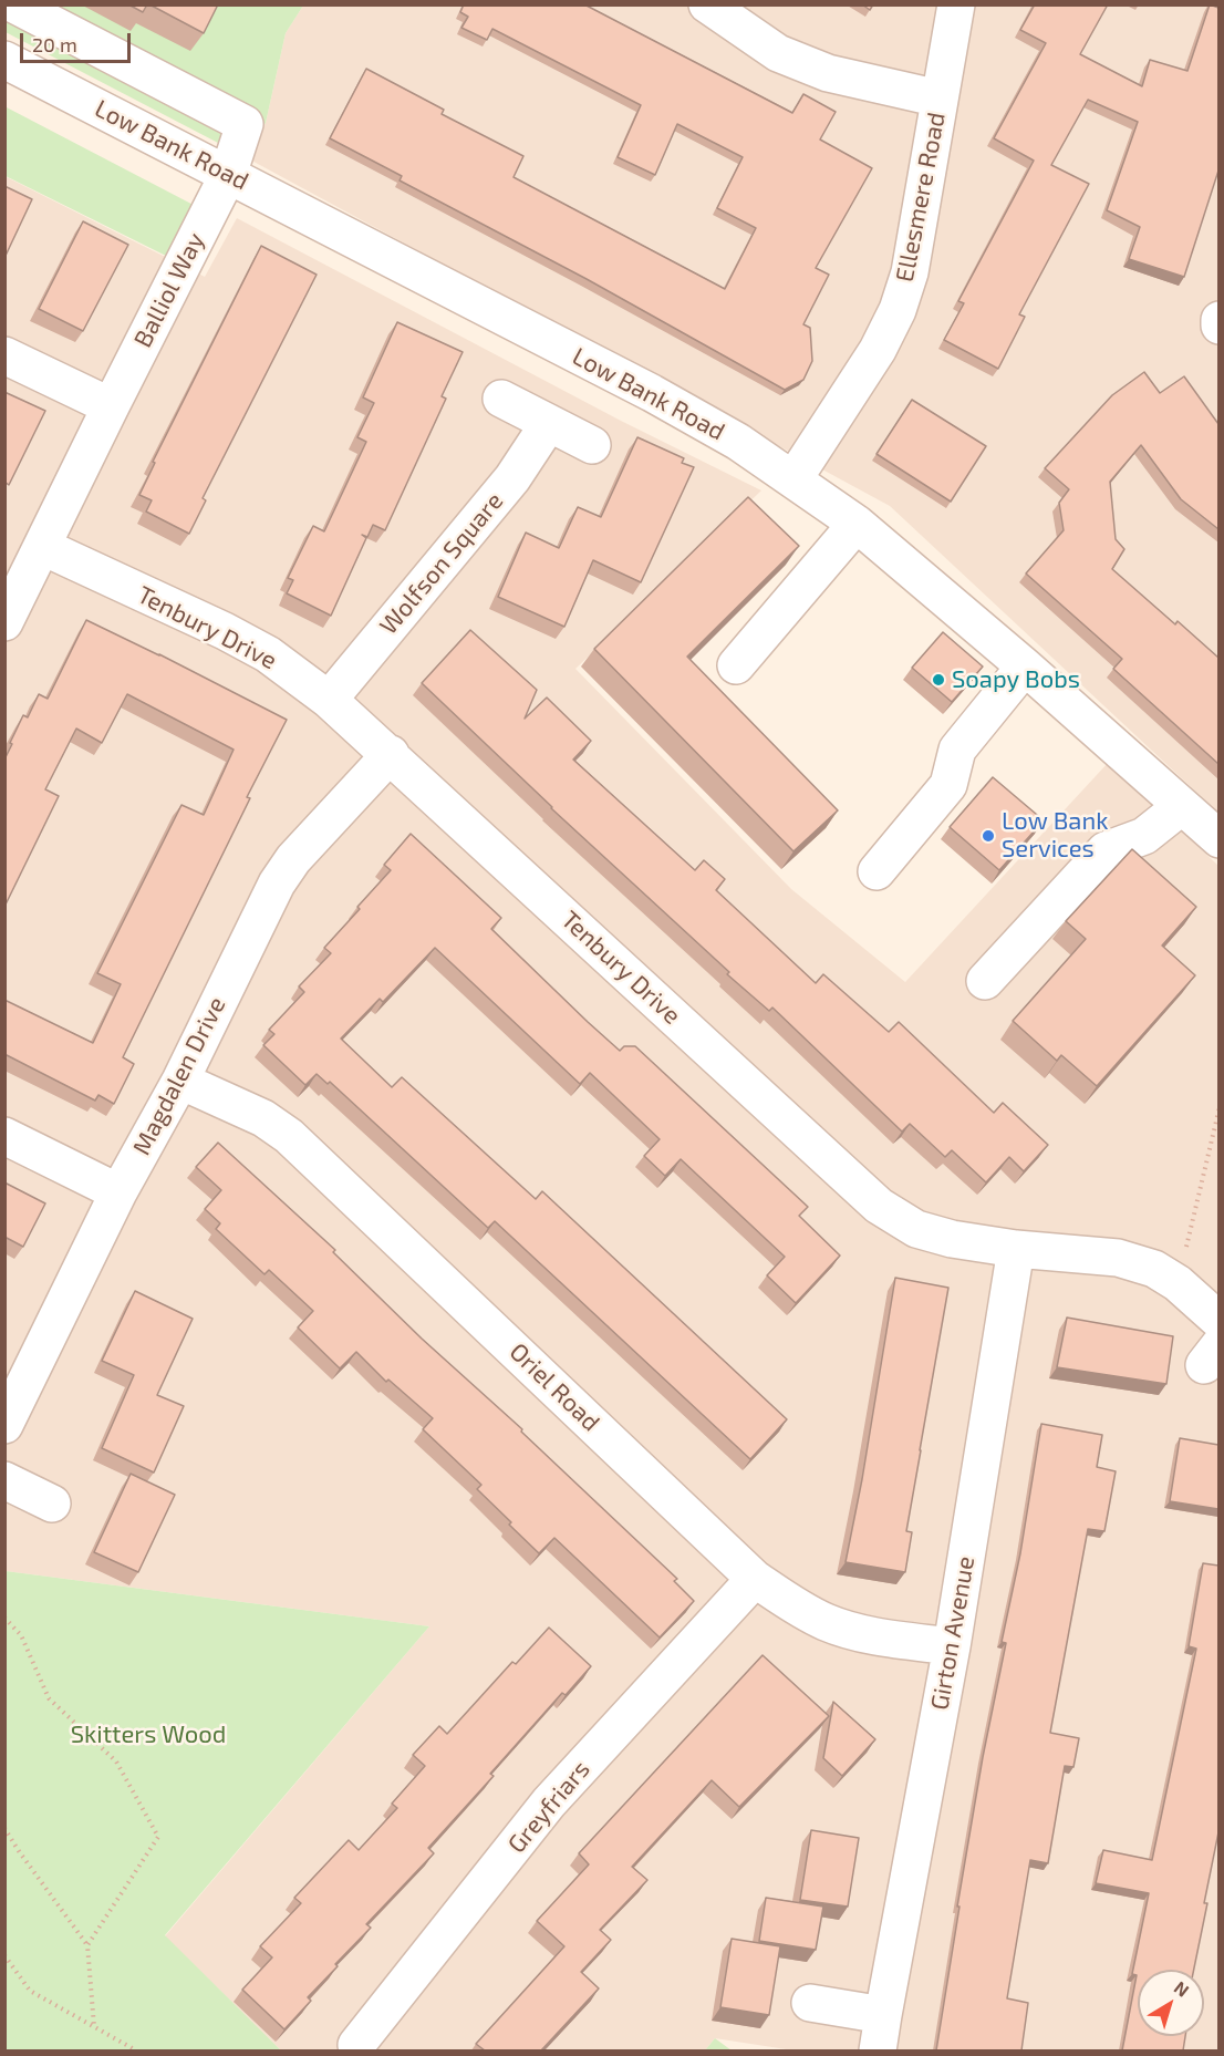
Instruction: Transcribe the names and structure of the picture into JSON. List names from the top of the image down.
{
  "streets": {
    "street": [
      "Low Bank Road",
      "Ellesmere Road",
      "Balliol Way",
      "Wolfson Square",
      "Tenbury Drive",
      "Magdalen Drive",
      "Oriel Road",
      "Girton Avenue",
      "Greyfriars"
    ]
  },
  "crossings": [
    ["Low Bank Road", "Ellesmere Road"],
    ["Low Bank Road", "Balliol Way"],
    ["Balliol Way", "Tenbury Drive"],
    ["Wolfson Square", "Tenbury Drive"],
    ["Tenbury Drive", "Magdalen Drive"],
    ["Tenbury Drive", "Girton Avenue"],
    ["Magdalen Drive", "Oriel Road"],
    ["Oriel Road", "Girton Avenue"],
    ["Oriel Road", "Greyfriars"]
  ],
  "parks": ["Skitters Wood"],
  "places": ["Soapy Bobs", "Low Bank Services"],
  "scale_bar": "20 m",
  "north": "top right"
}
